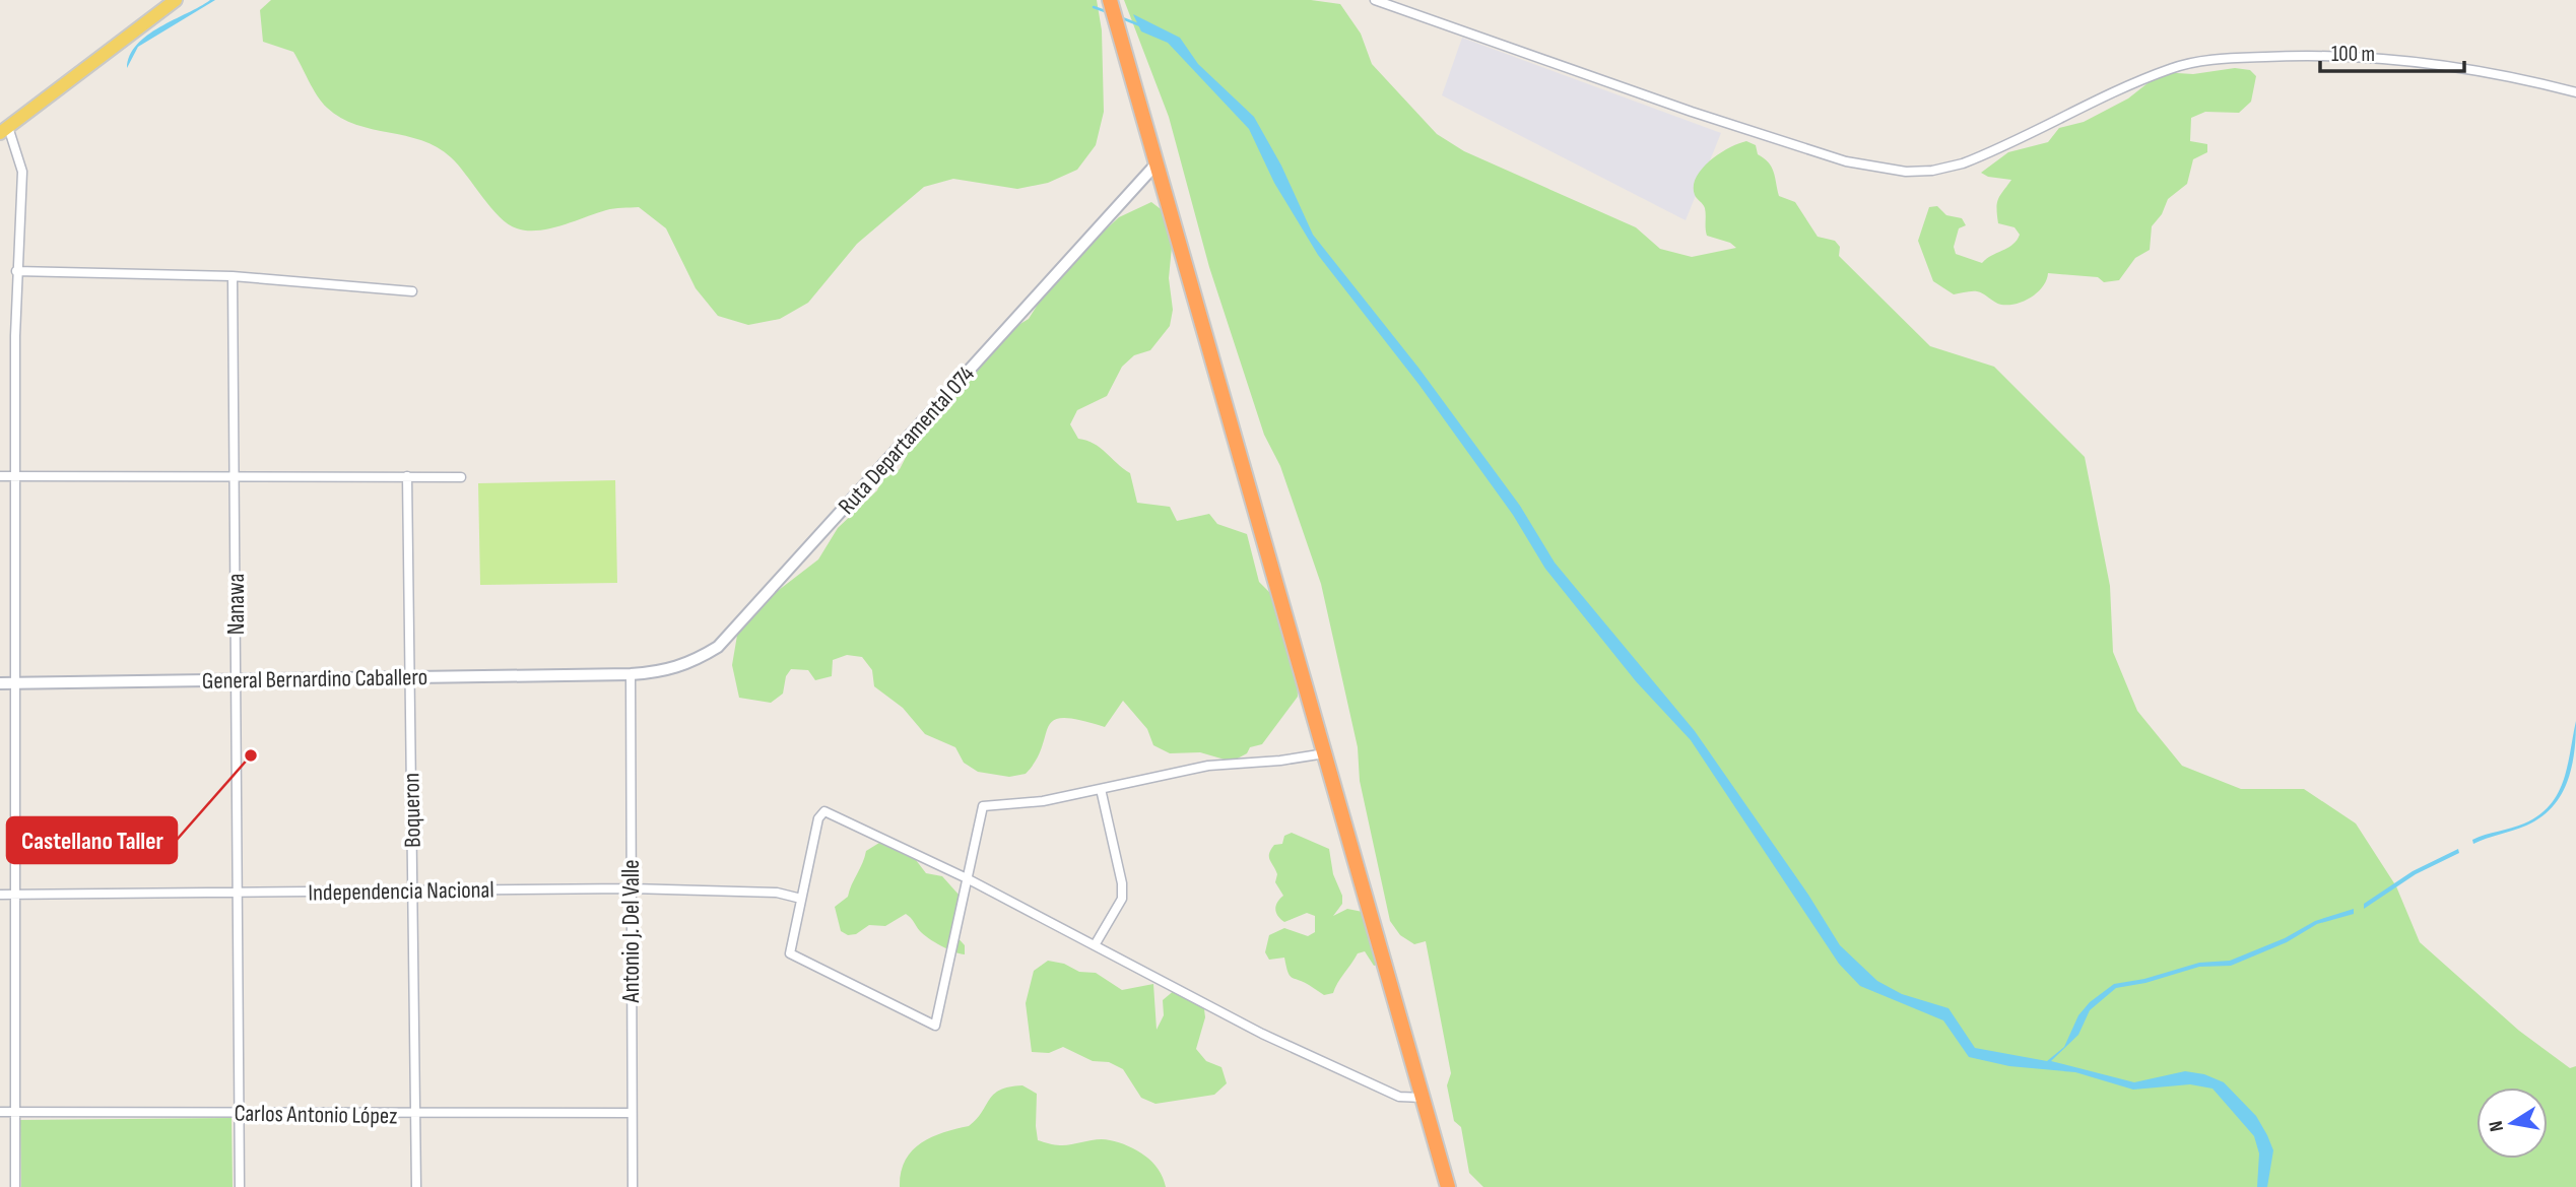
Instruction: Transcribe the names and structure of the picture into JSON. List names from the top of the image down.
{
  "streets": {
    "street": [
      "Ruta Departamental 074",
      "Nanawa",
      "General Bernardino Caballero",
      "Boqueron",
      "Independencia Nacional",
      "Antonio J. Del Valle",
      "Carlos Antonio López"
    ]
  },
  "crossings": [
    ["Ruta Departamental 074", "General Bernardino Caballero"],
    ["Ruta Departamental 074", "Antonio J. Del Valle"],
    ["Nanawa", "General Bernardino Caballero"],
    ["Nanawa", "Independencia Nacional"],
    ["Nanawa", "Carlos Antonio López"],
    ["General Bernardino Caballero", "Boqueron"],
    ["General Bernardino Caballero", "Antonio J. Del Valle"],
    ["Boqueron", "Independencia Nacional"],
    ["Boqueron", "Carlos Antonio López"],
    ["Independencia Nacional", "Antonio J. Del Valle"],
    ["Antonio J. Del Valle", "Carlos Antonio López"]
  ],
  "places": ["Castellano Taller"],
  "scale_bar": "100 m",
  "north": "left"
}
